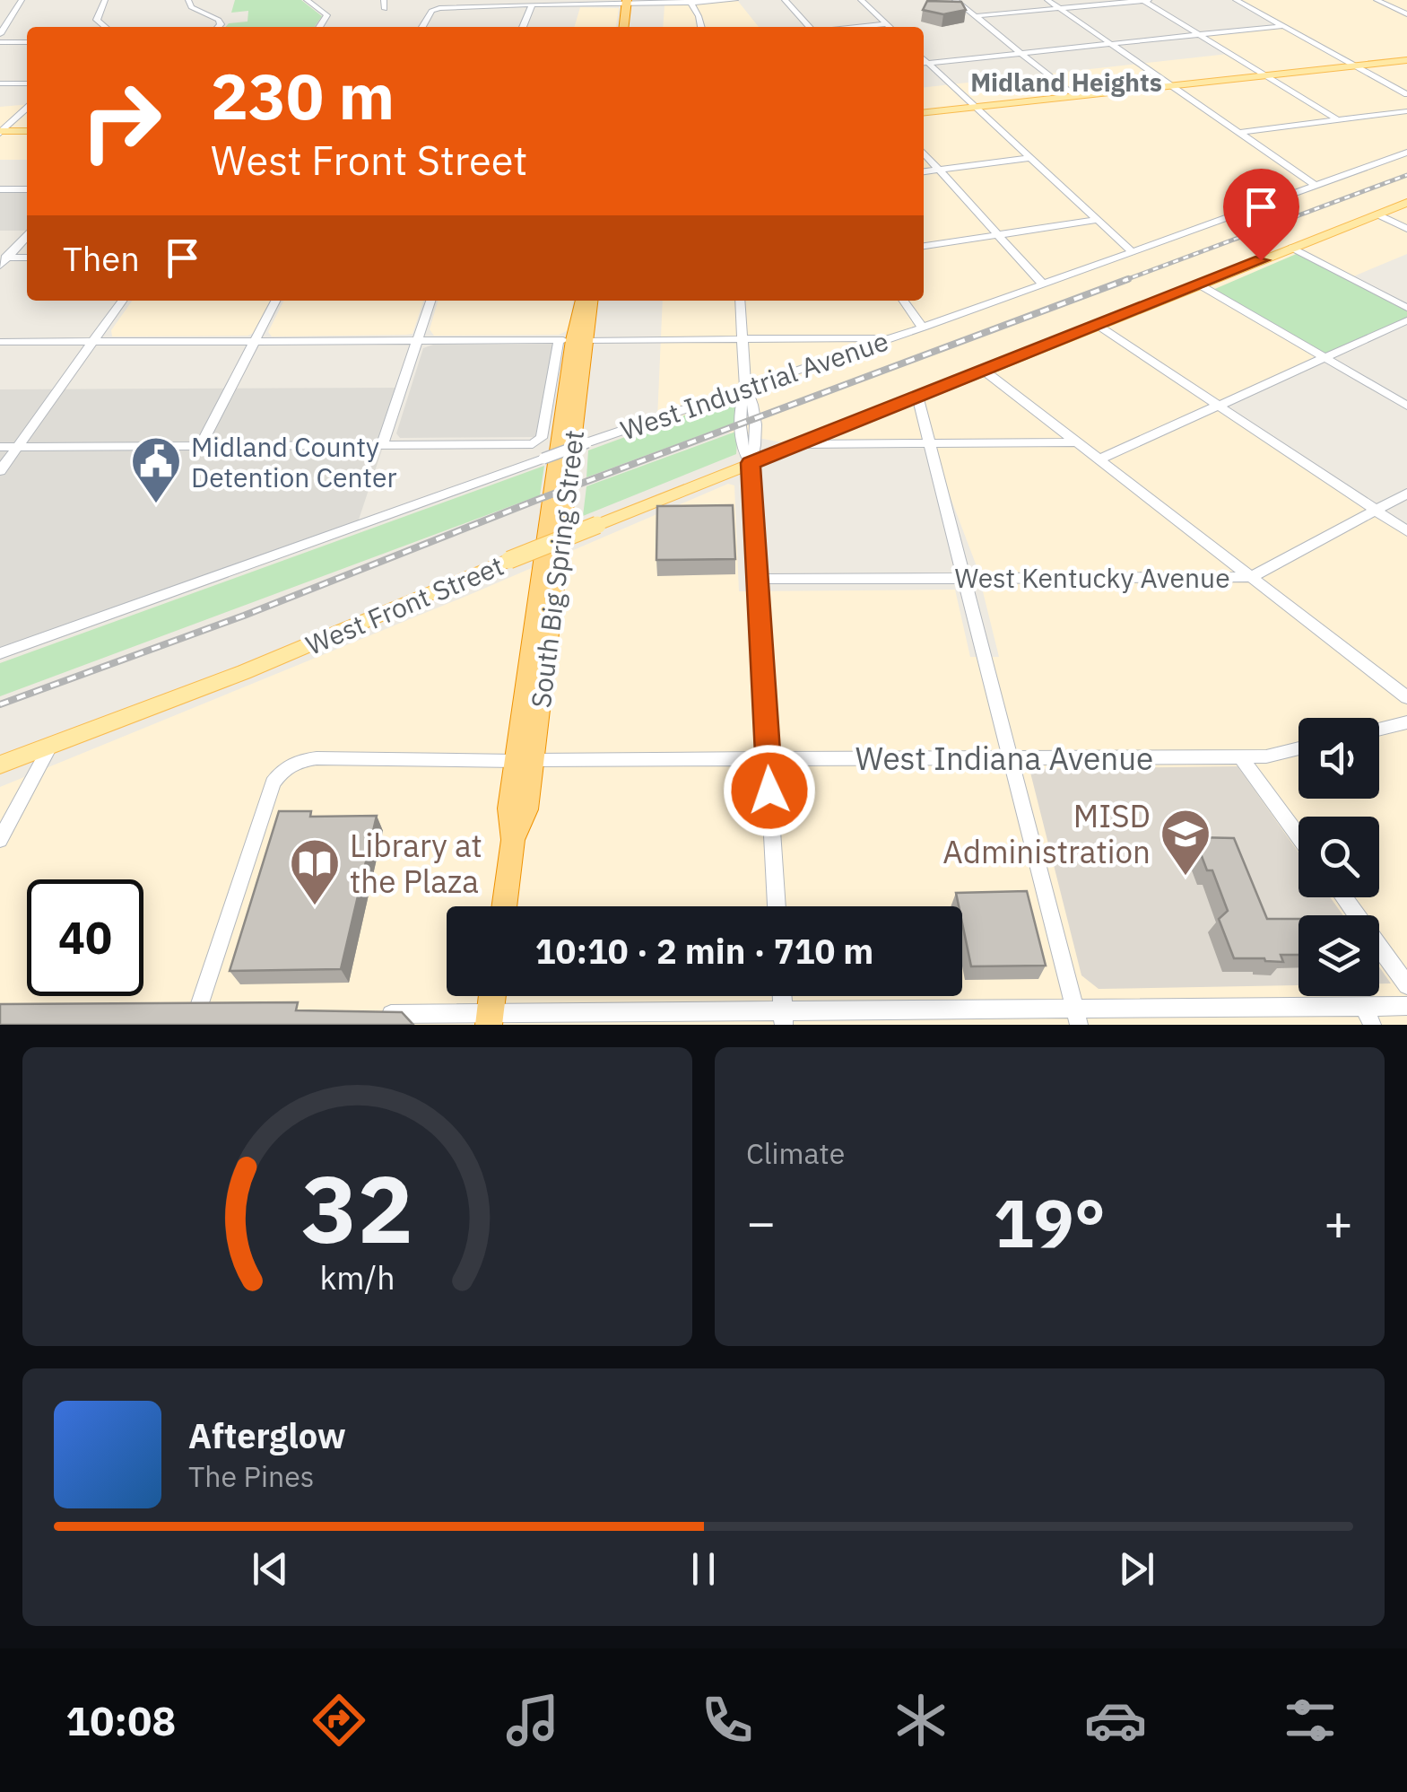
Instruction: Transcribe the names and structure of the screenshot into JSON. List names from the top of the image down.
{
  "streets": {
    "highway": ["South Big Spring Street"],
    "main road": ["West Front Street"],
    "street": ["West Industrial Avenue", "West Kentucky Avenue", "West Indiana Avenue"]
  },
  "crossings": [
    ["South Big Spring Street", "West Indiana Avenue"]
  ],
  "districts": ["Midland Heights"],
  "places": {
    "public building": ["Midland County Detention Center"],
    "school or university": ["MISD Administration"],
    "library": ["Library at the Plaza"]
  },
  "page": {
    "turn": ["230 m", "West Front Street"],
    "then": "Then",
    "limit": "40",
    "trip": "10:10 · 2 min · 710 m",
    "tile": "Climate",
    "heat": ["−", "19°", "+"],
    "song": ["Afterglow", "The Pines"],
    "tabs": "10:08",
    "gauge": ["32", "km/h"]
  }
}
